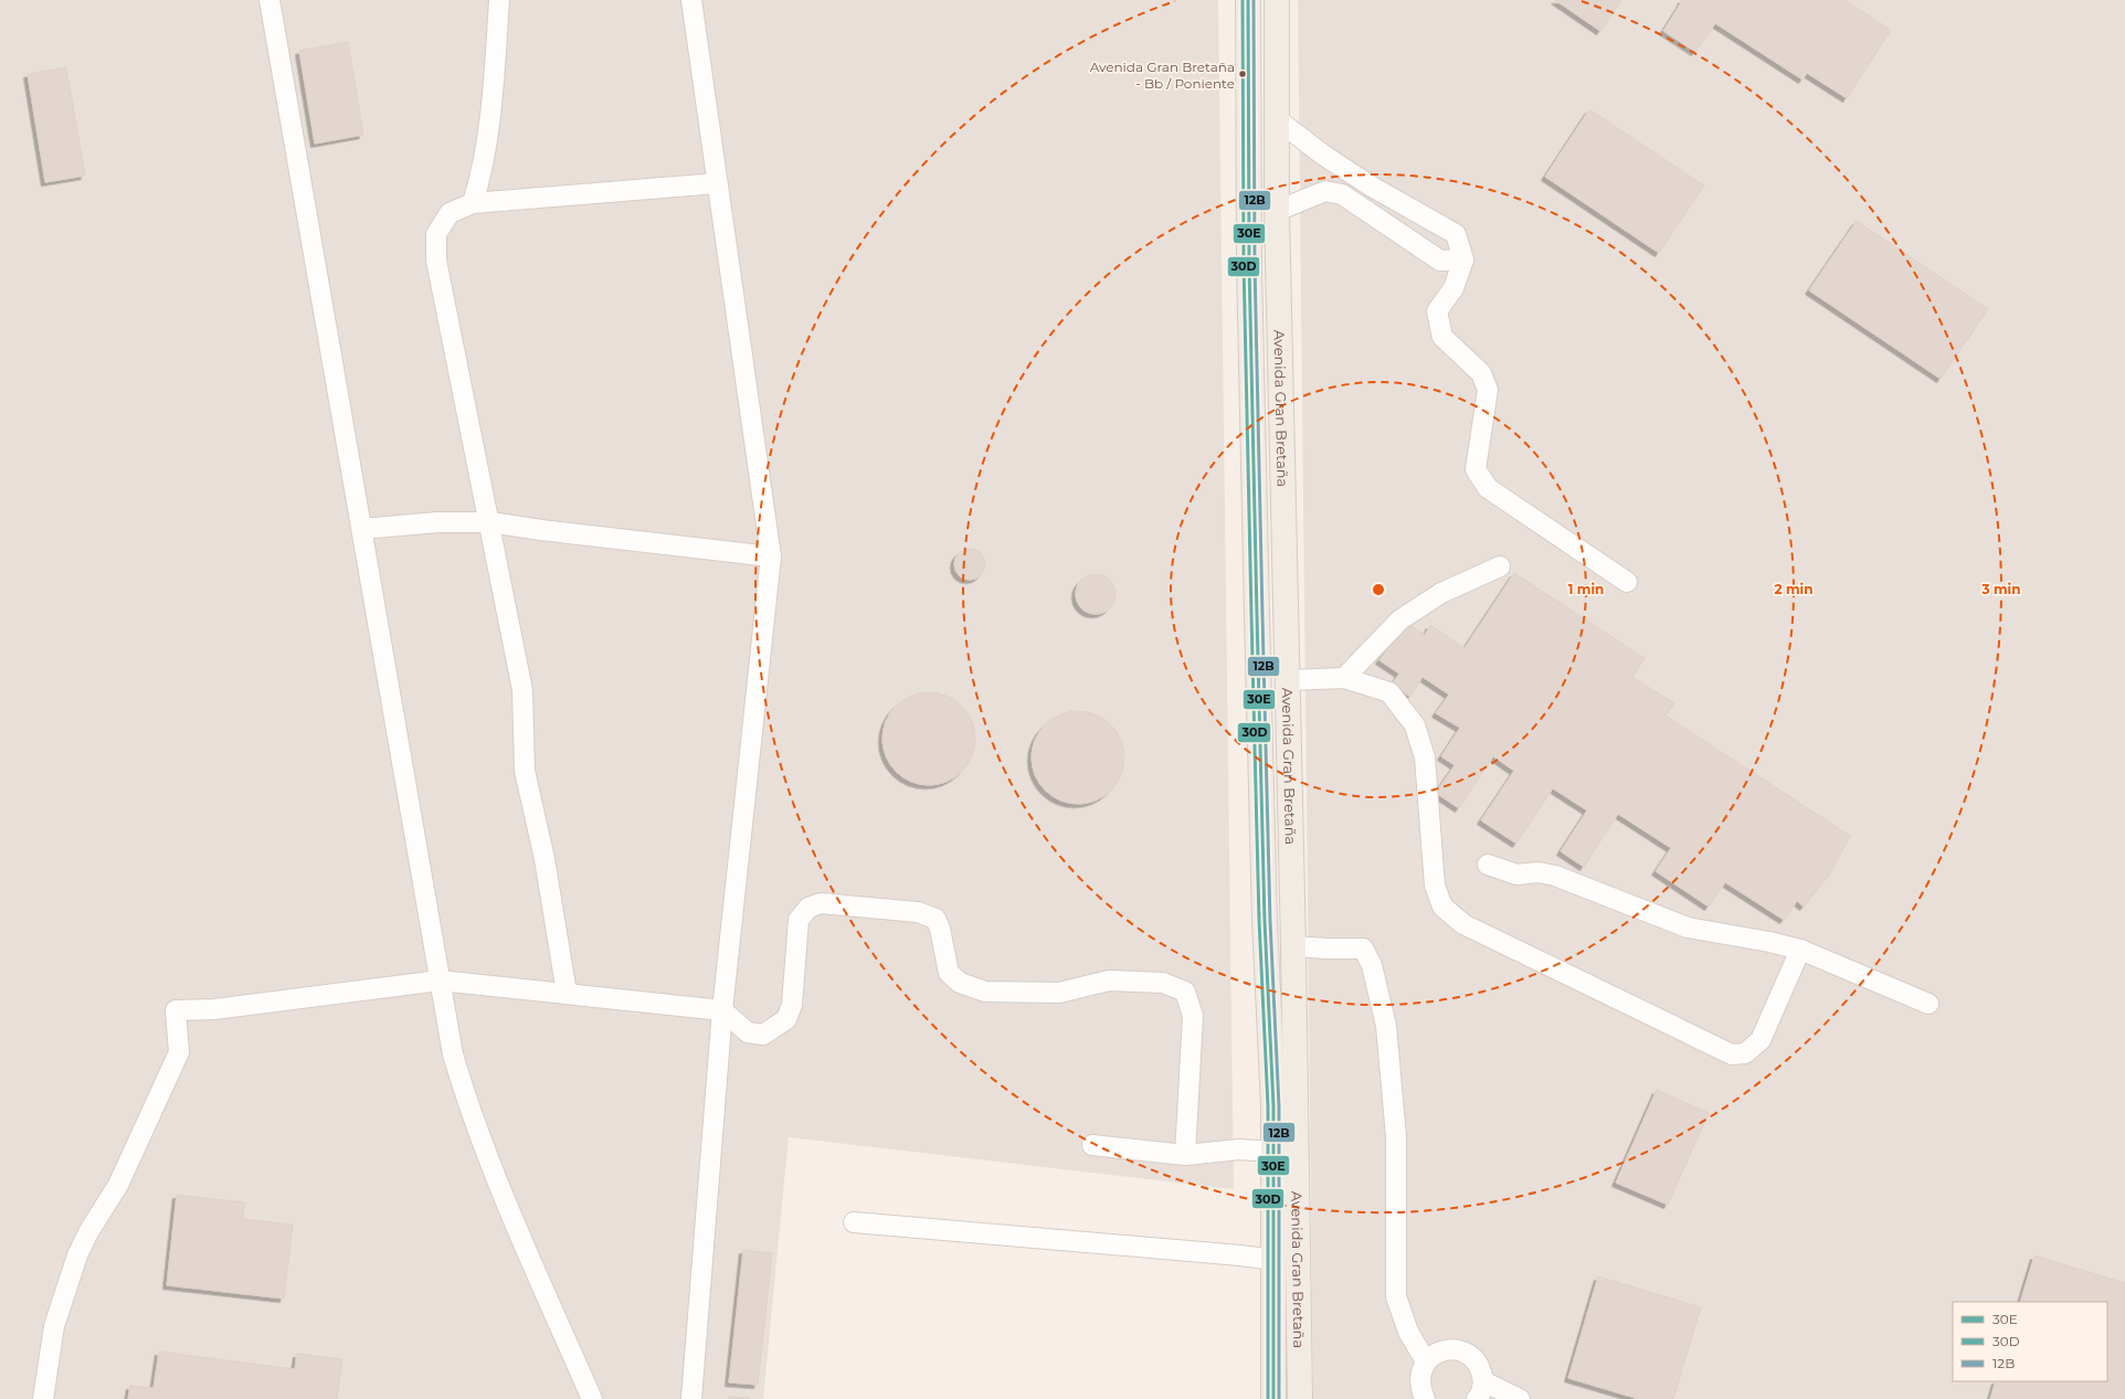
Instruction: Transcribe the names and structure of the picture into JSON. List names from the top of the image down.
{
  "streets": {
    "main road": ["Avenida Gran Bretaña"]
  },
  "places": ["Avenida Gran Bretaña - Bb / Poniente"],
  "lines": ["transit line 30E", "transit line 30D", "transit line 12B"],
  "legend": ["30E", "30D", "12B"],
  "rings": ["1 min", "2 min", "3 min"]
}
